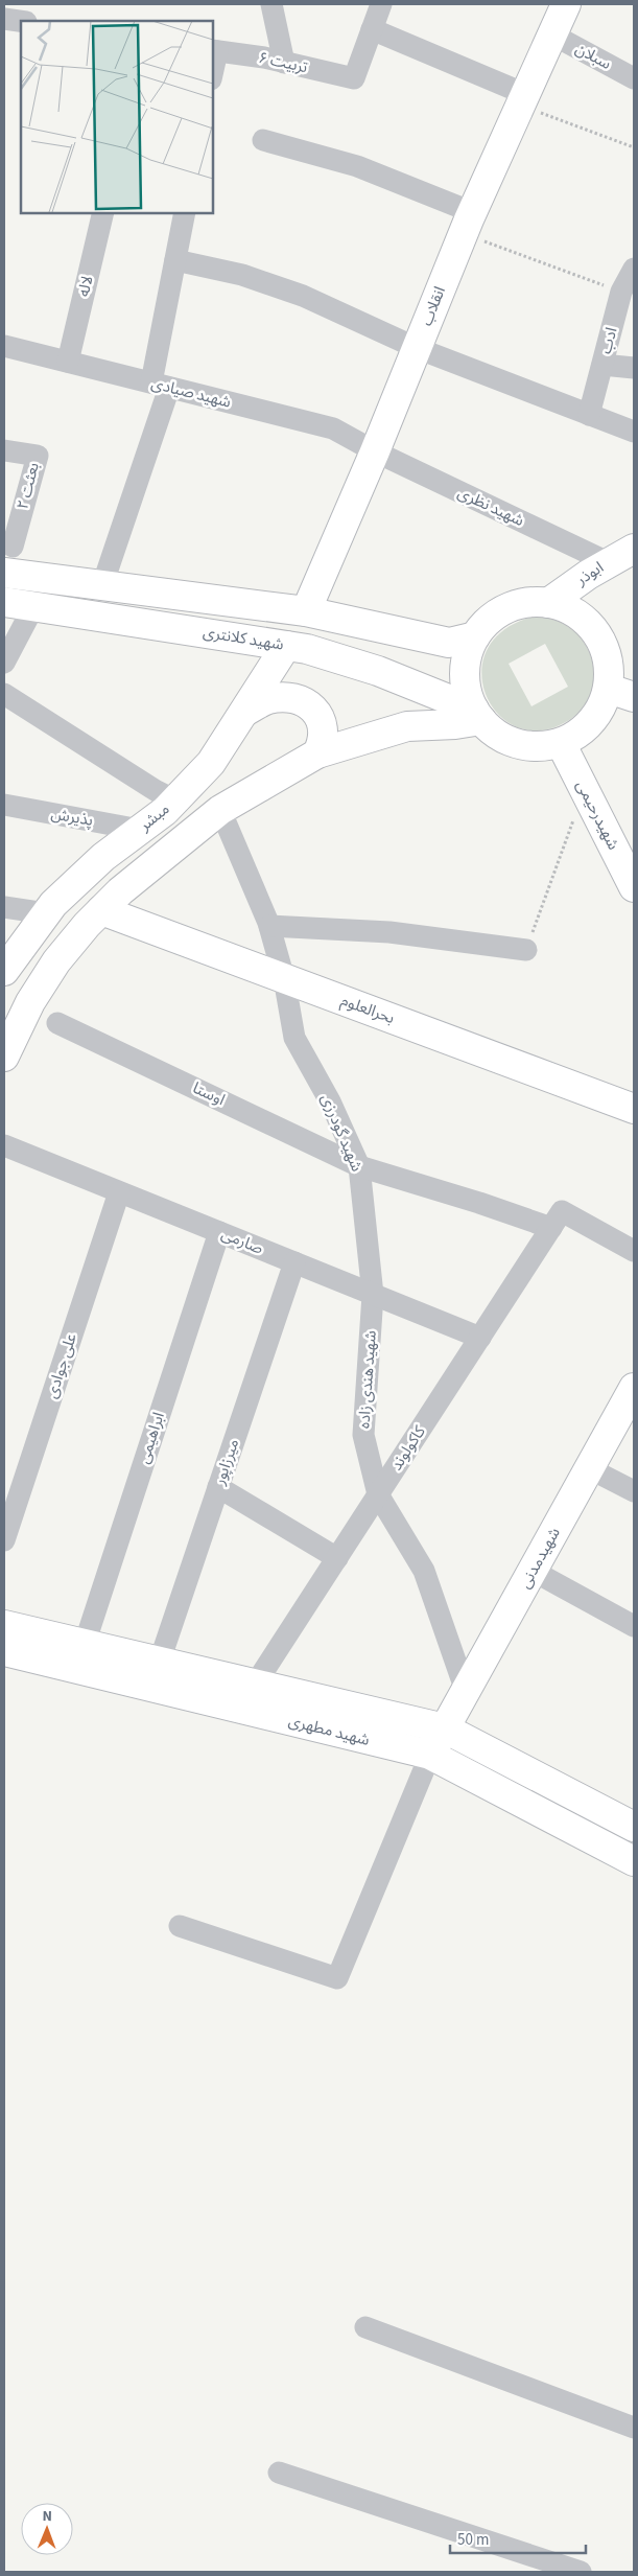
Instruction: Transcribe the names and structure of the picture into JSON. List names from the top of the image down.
{
  "streets": {
    "main road": [
      "انقلاب",
      "ابوذر",
      "شهید کلانتری",
      "شهیدرحیمی",
      "مبشر",
      "بحرالعلوم",
      "شهیدمدنی",
      "شهید مطهری"
    ],
    "street": [
      "سبلان",
      "تربیت ۶",
      "لاله",
      "ادب",
      "شهید صیادی",
      "بعثت ۲",
      "شهید نظری",
      "پذیرش",
      "اوستا",
      "شهید گودرزی",
      "صارمی",
      "علی جوادی",
      "شهید هندی زاده",
      "ابراهیمی",
      "کاکولوند",
      "میرزاپور"
    ]
  },
  "crossings": [
    ["سبلان", "انقلاب"],
    ["لاله", "شهید صیادی"],
    ["انقلاب", "شهید صیادی"],
    ["انقلاب", "شهید نظری"],
    ["شهید صیادی", "شهید نظری"],
    ["شهید نظری", "ابوذر"],
    ["ابوذر", "شهید کلانتری"],
    ["ابوذر", "شهیدرحیمی"],
    ["شهید کلانتری", "شهیدرحیمی"],
    ["شهید کلانتری", "مبشر"],
    ["پذیرش", "مبشر"],
    ["بحرالعلوم", "شهید گودرزی"],
    ["اوستا", "شهید گودرزی"],
    ["اوستا", "کاکولوند"],
    ["شهید گودرزی", "صارمی"],
    ["شهید گودرزی", "شهید هندی زاده"],
    ["صارمی", "علی جوادی"],
    ["صارمی", "شهید هندی زاده"],
    ["صارمی", "ابراهیمی"],
    ["صارمی", "کاکولوند"],
    ["صارمی", "میرزاپور"],
    ["شهید هندی زاده", "کاکولوند"],
    ["شهید هندی زاده", "شهیدمدنی"],
    ["ابراهیمی", "شهید مطهری"],
    ["کاکولوند", "شهید مطهری"],
    ["میرزاپور", "شهید مطهری"],
    ["شهیدمدنی", "شهید مطهری"]
  ],
  "scale_bar": "50 m",
  "north": "top"
}
